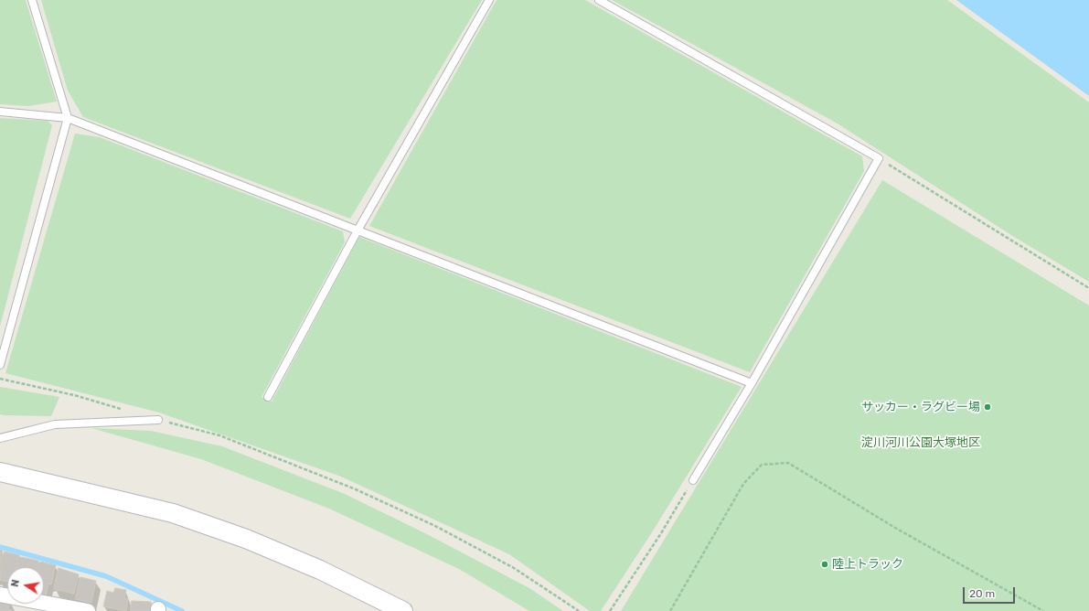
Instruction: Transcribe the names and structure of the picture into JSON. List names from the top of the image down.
{
  "parks": ["淀川河川公園大塚地区"],
  "places": ["サッカー・ラグビー場", "陸上トラック"],
  "scale_bar": "20 m",
  "north": "left"
}
